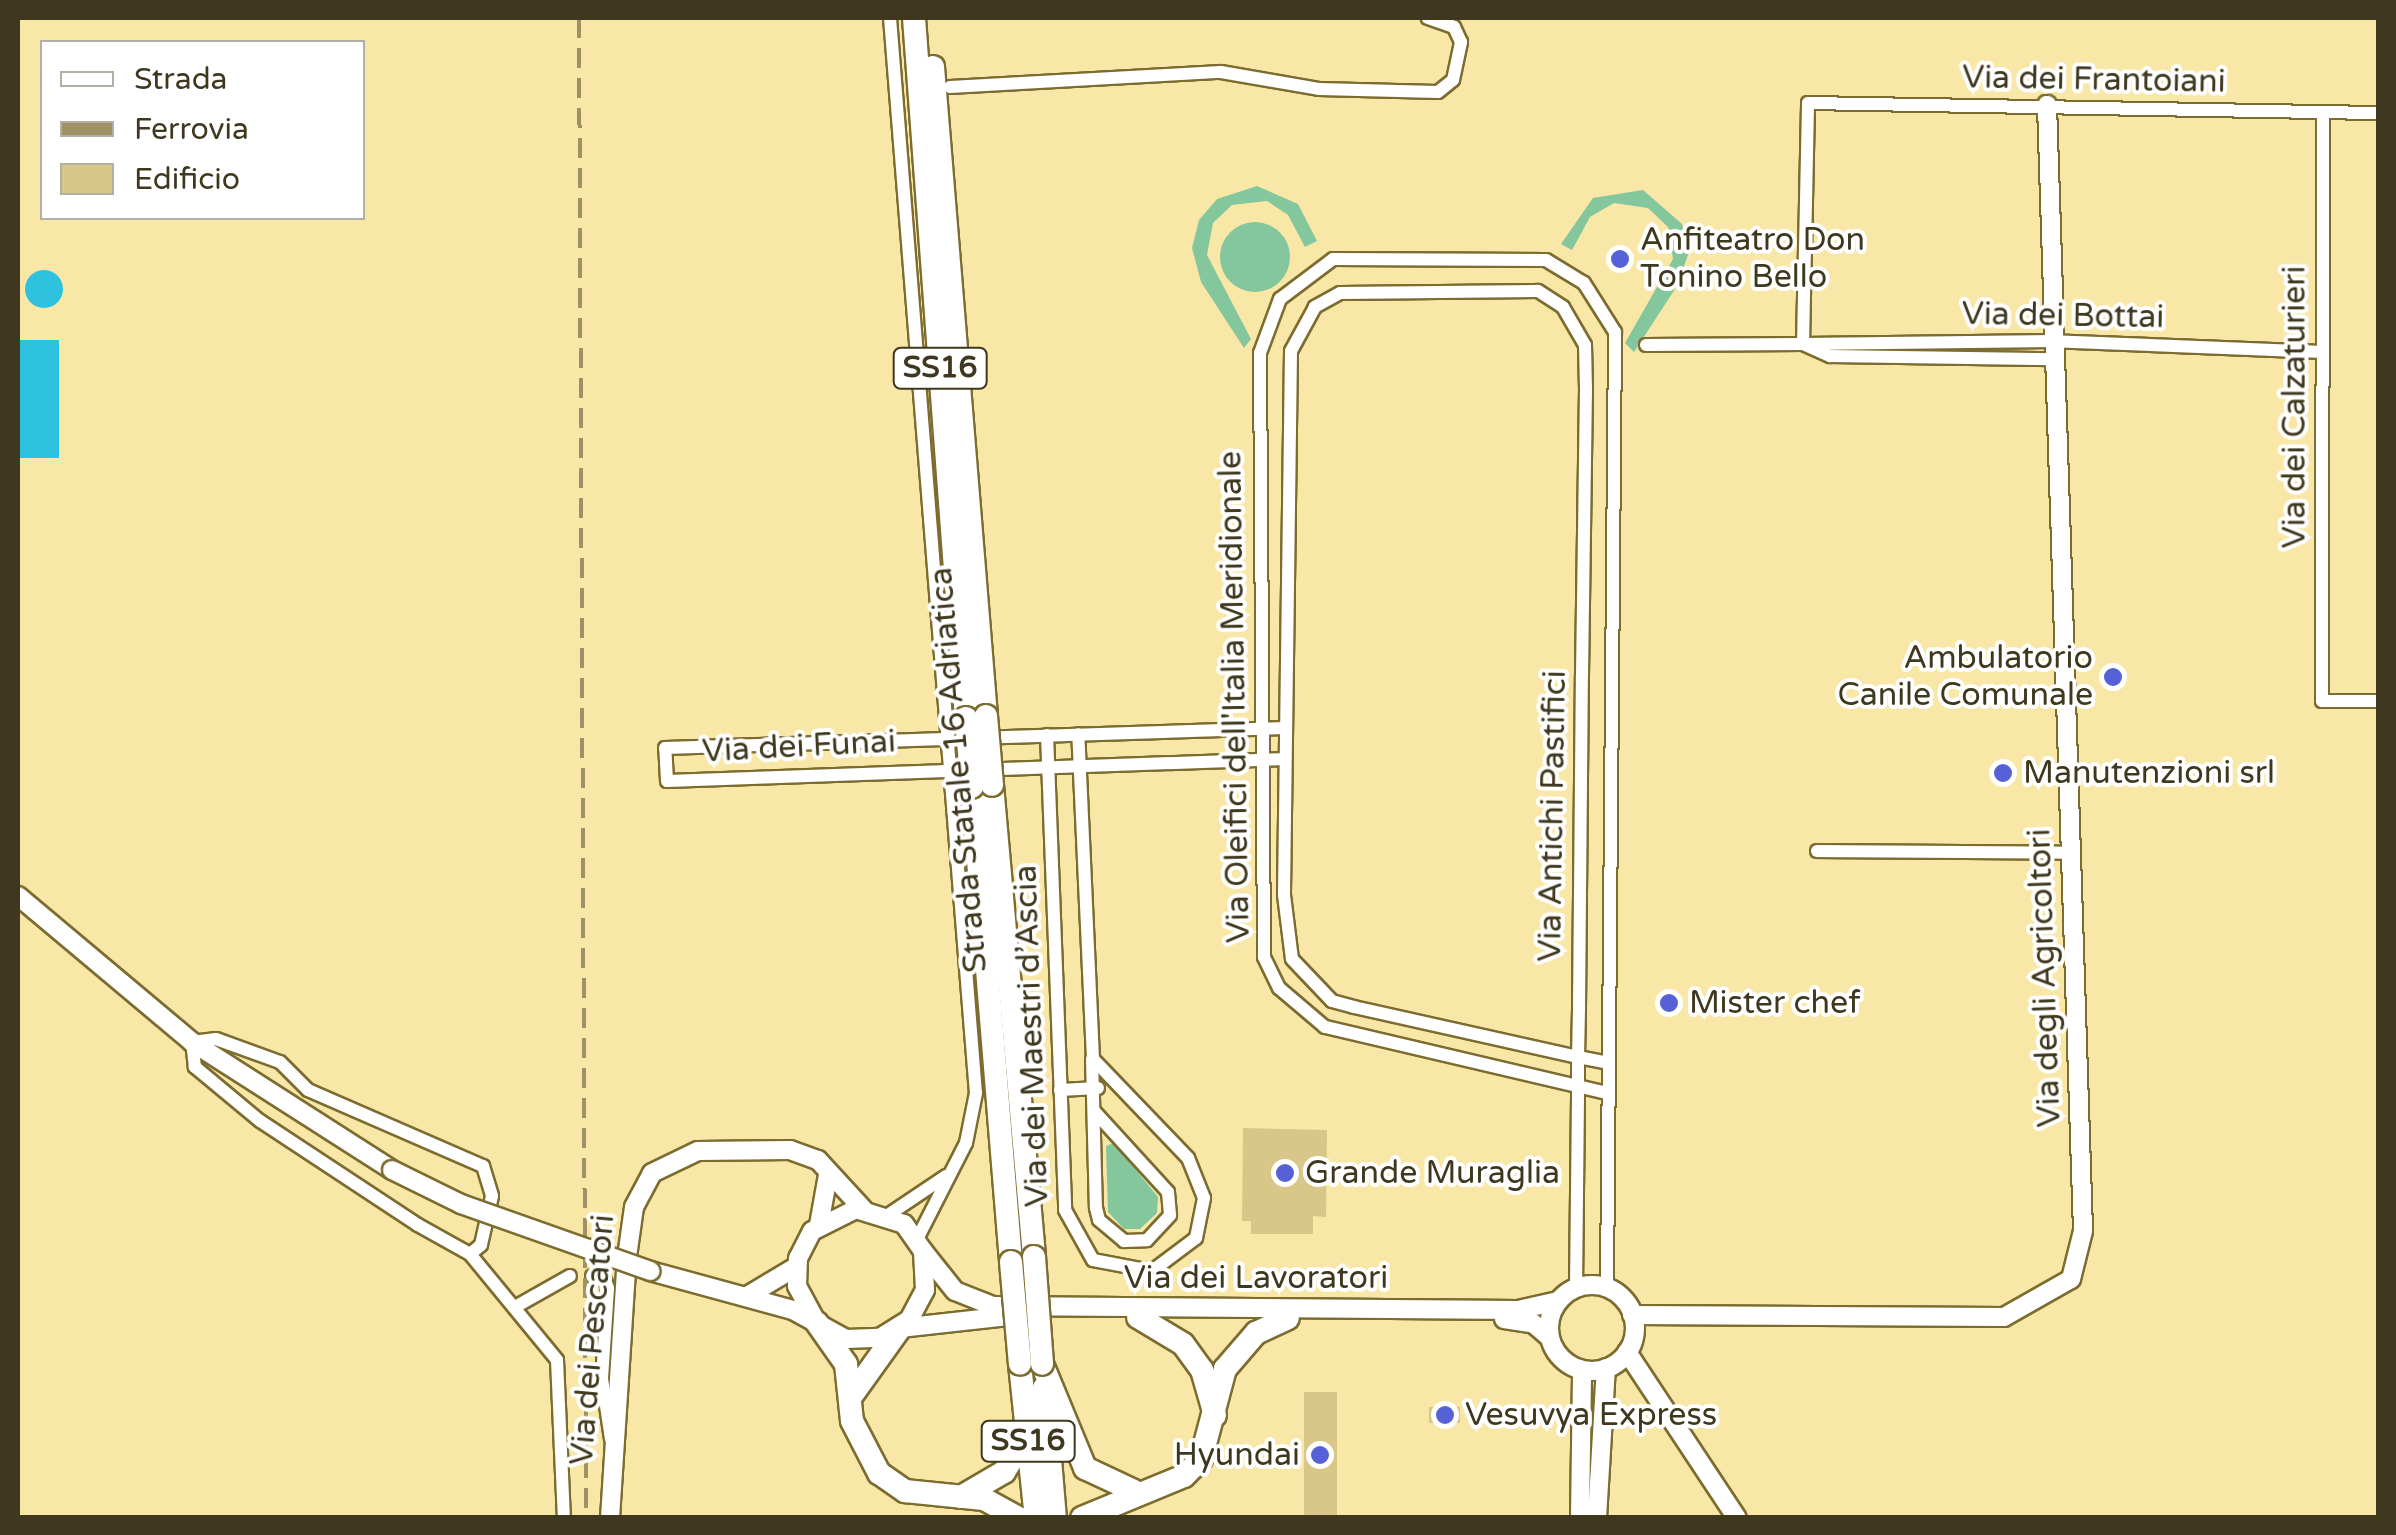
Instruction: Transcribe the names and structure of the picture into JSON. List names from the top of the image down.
{
  "streets": {
    "highway": ["SS16", "Strada Statale 16 Adriatica"],
    "street": [
      "Via dei Frantoiani",
      "Via dei Bottai",
      "Via dei Calzaturieri",
      "Via Oleifici dell'Italia Meridionale",
      "Via dei Funai",
      "Via Antichi Pastifici",
      "Via degli Agricoltori",
      "Via dei Maestri d’Ascia",
      "Via dei Lavoratori",
      "Via dei Pescatori"
    ]
  },
  "crossings": [
    ["Via dei Frantoiani", "Via dei Bottai"],
    ["Via dei Frantoiani", "Via dei Calzaturieri"],
    ["Via dei Frantoiani", "Via degli Agricoltori"],
    ["Via dei Bottai", "Via dei Calzaturieri"],
    ["Via dei Bottai", "Via degli Agricoltori"],
    ["Via Oleifici dell'Italia Meridionale", "Via dei Funai"],
    ["Via Oleifici dell'Italia Meridionale", "Via Antichi Pastifici"],
    ["Via dei Funai", "Via dei Maestri d’Ascia"],
    ["Via Antichi Pastifici", "Via degli Agricoltori"]
  ],
  "places": [
    "Anfiteatro Don Tonino Bello",
    "Ambulatorio Canile Comunale",
    "Manutenzioni srl",
    "Mister chef",
    "Grande Muraglia",
    "Vesuvya Express",
    "Hyundai"
  ],
  "legend": ["Strada", "Ferrovia", "Edificio"]
}
